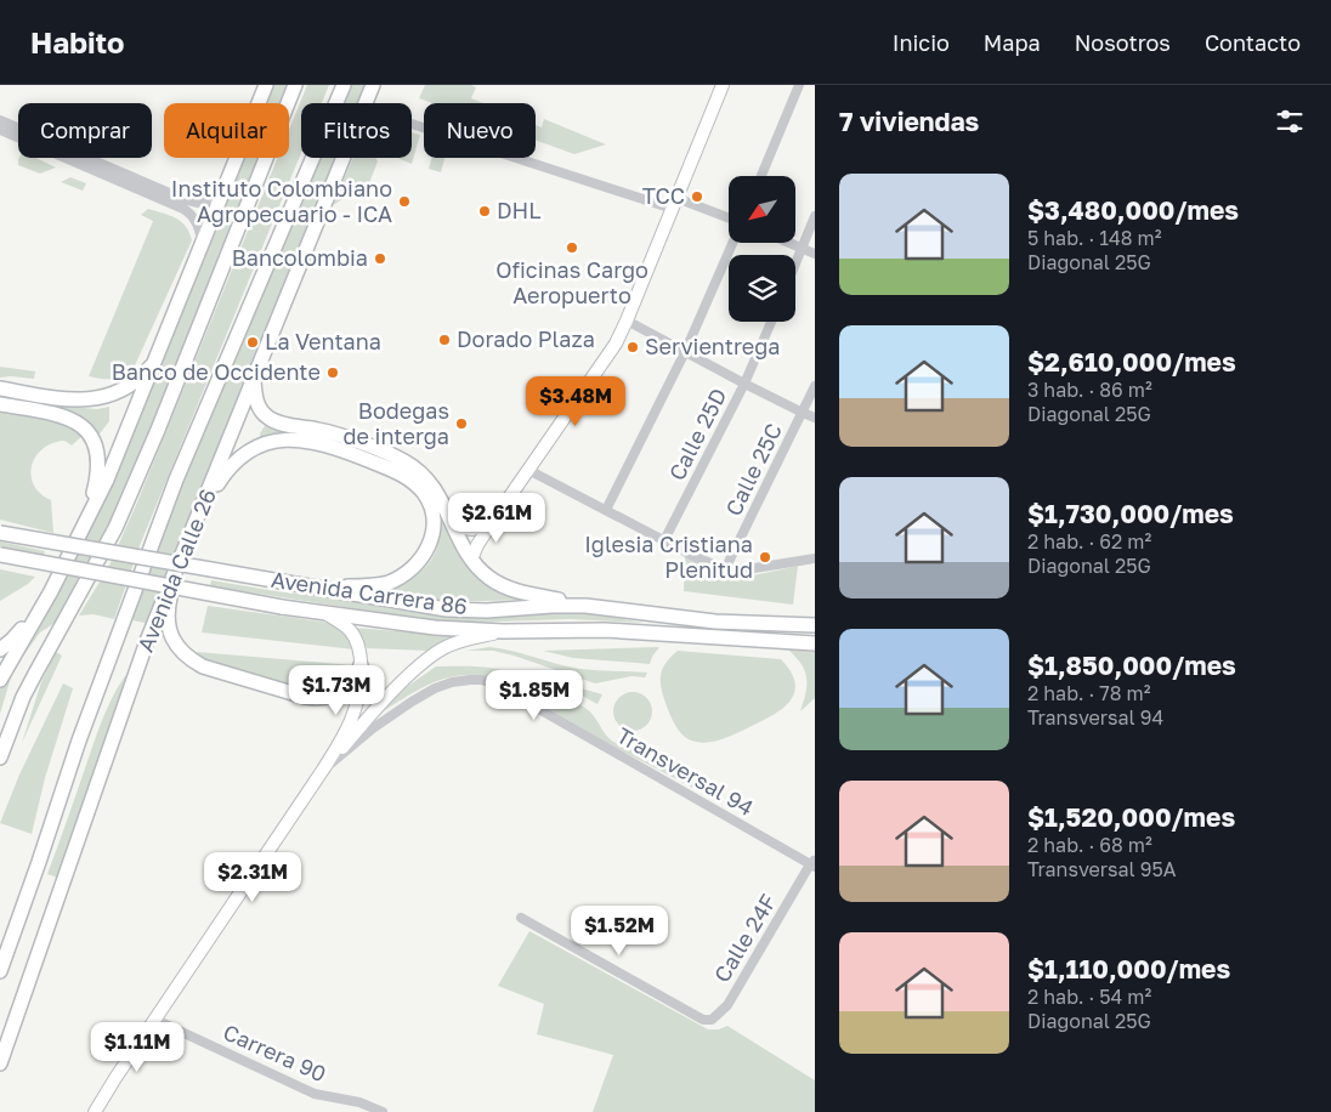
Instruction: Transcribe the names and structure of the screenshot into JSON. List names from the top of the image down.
{
  "streets": {
    "main road": ["Avenida Calle 26", "Avenida Carrera 86"],
    "street": [
      "Calle 25D",
      "Calle 25C",
      "Transversal 94",
      "Calle 24F",
      "Carrera 90"
    ]
  },
  "crossings": [
    ["Transversal 94", "Calle 24F"]
  ],
  "places": [
    "TCC",
    "Instituto Colombiano Agropecuario - ICA",
    "DHL",
    "Oficinas Cargo Aeropuerto",
    "Bancolombia",
    "Dorado Plaza",
    "La Ventana",
    "Servientrega",
    "Banco de Occidente",
    "Bodegas de interga",
    "Iglesia Cristiana Plenitud"
  ],
  "north": "bottom left",
  "page": {
    "header": "Habito",
    "nav": [
      "Inicio",
      "Mapa",
      "Nosotros",
      "Contacto"
    ],
    "heading": "7 viviendas",
    "chip": [
      "Comprar",
      "Alquilar",
      "Filtros",
      "Nuevo"
    ],
    "list": [
      {
        "name": "$3,480,000/mes",
        "note": "5 hab. · 148 m² · Diagonal 25G"
      },
      {
        "name": "$2,610,000/mes",
        "note": "3 hab. · 86 m² · Diagonal 25G"
      },
      {
        "name": "$1,730,000/mes",
        "note": "2 hab. · 62 m² · Diagonal 25G"
      },
      {
        "name": "$1,850,000/mes",
        "note": "2 hab. · 78 m² · Transversal 94"
      },
      {
        "name": "$1,520,000/mes",
        "note": "2 hab. · 68 m² · Transversal 95A"
      },
      {
        "name": "$1,110,000/mes",
        "note": "2 hab. · 54 m² · Diagonal 25G"
      }
    ],
    "price": [
      "$3.48M",
      "$2.61M",
      "$1.73M",
      "$1.85M",
      "$2.31M",
      "$1.52M",
      "$1.11M"
    ]
  }
}
